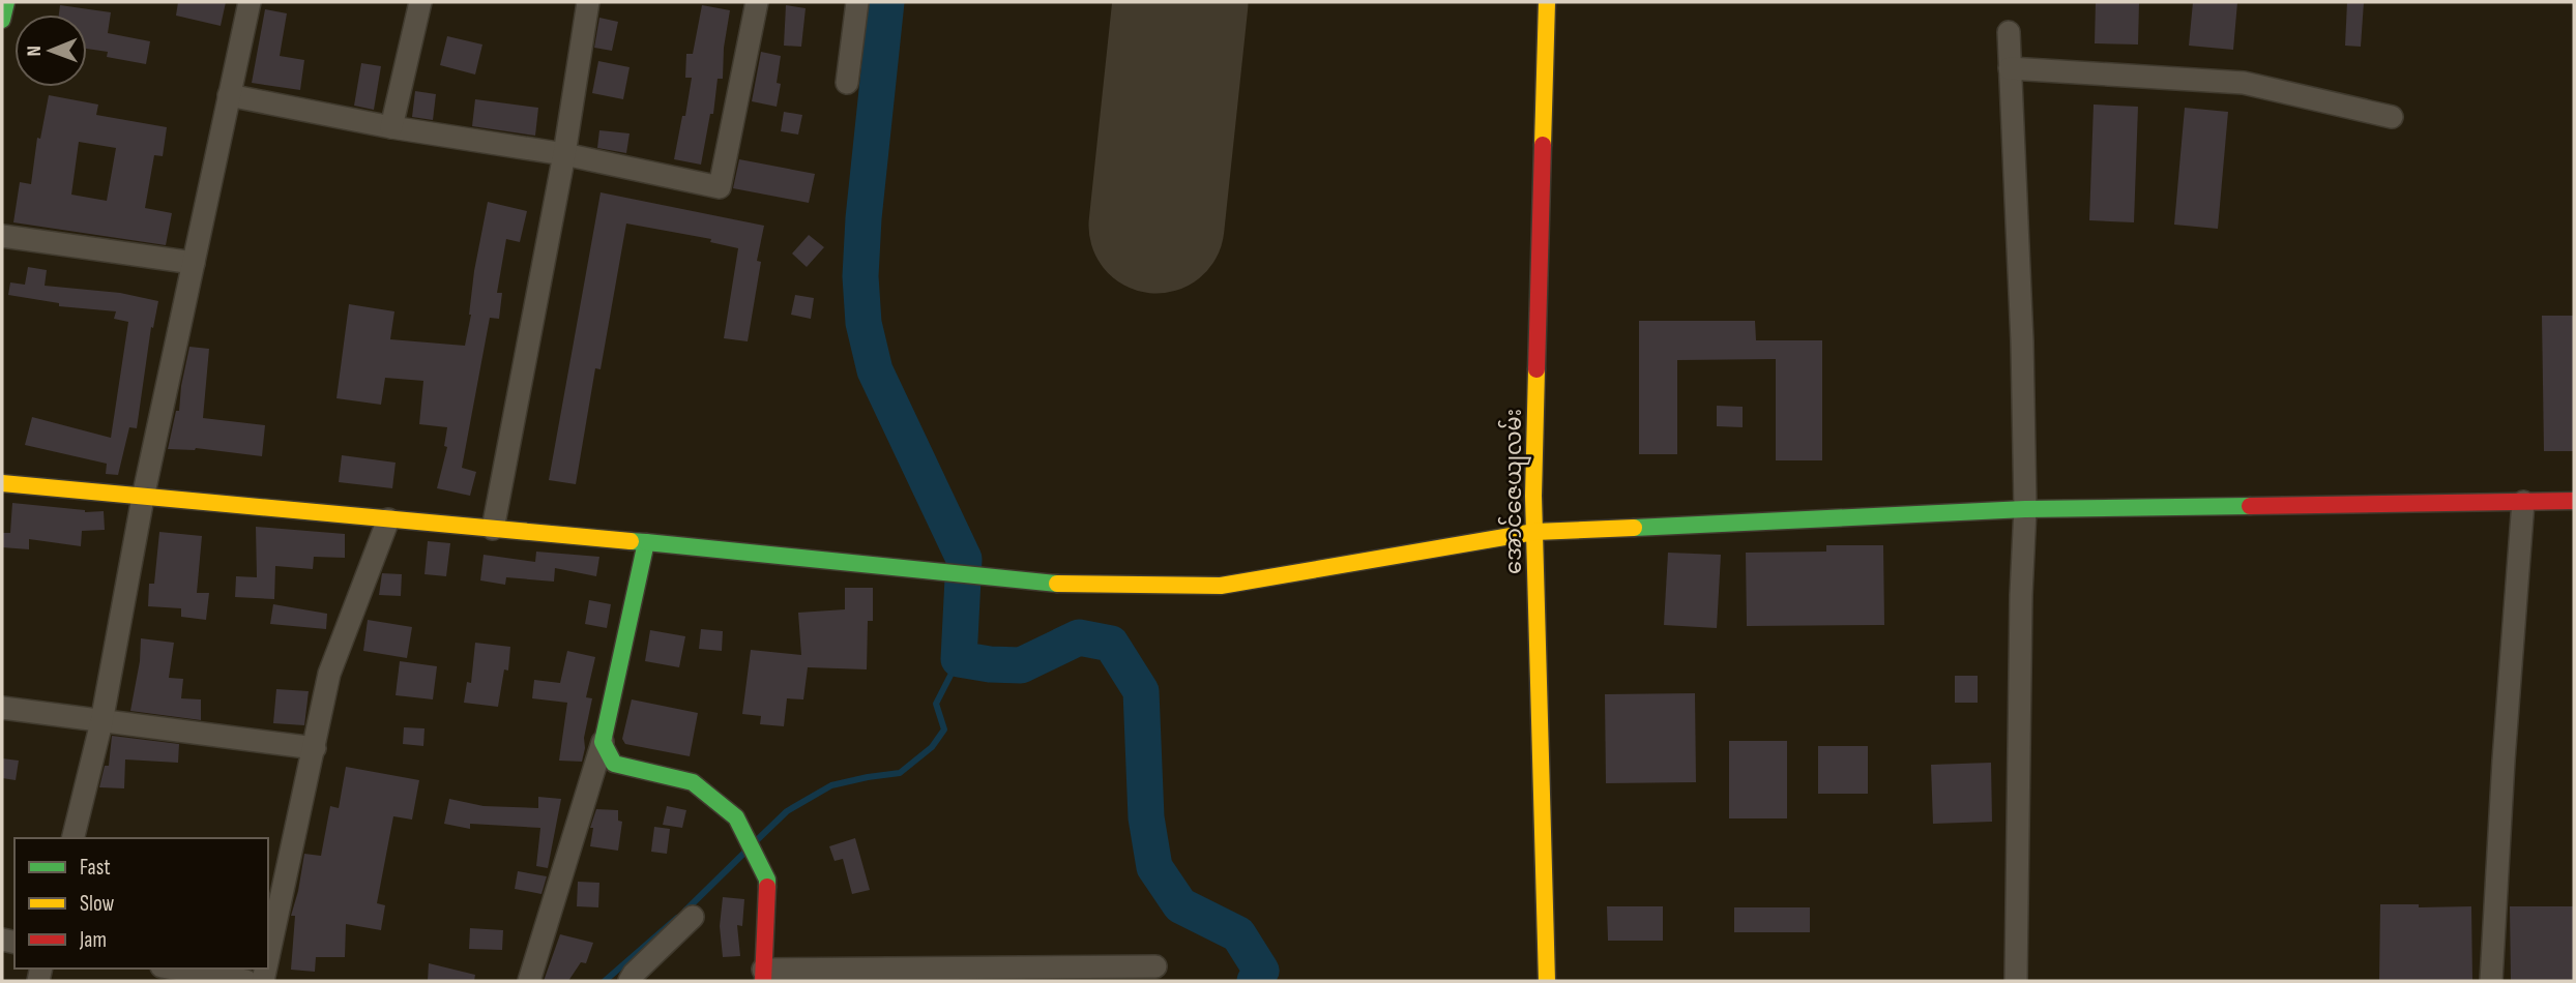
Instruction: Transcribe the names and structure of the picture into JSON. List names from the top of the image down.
{
  "streets": {
    "main road": ["အောင်ဇေယျလမ်း"]
  },
  "legend": ["Fast", "Slow", "Jam"],
  "north": "left"
}
